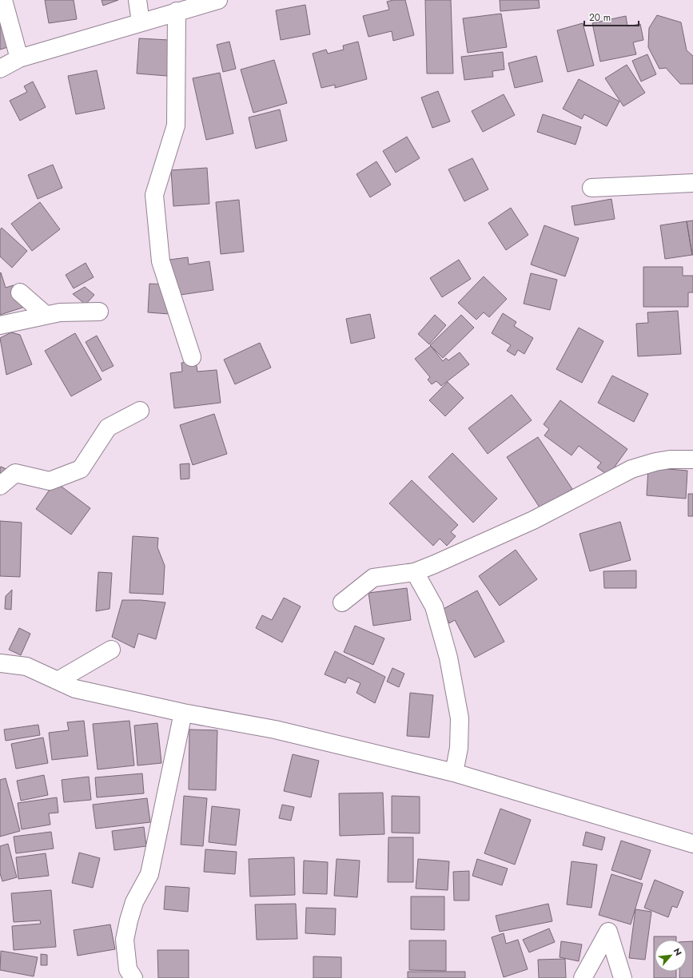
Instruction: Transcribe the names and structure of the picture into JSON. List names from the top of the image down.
{
  "scale_bar": "20 m",
  "north": "top right"
}
